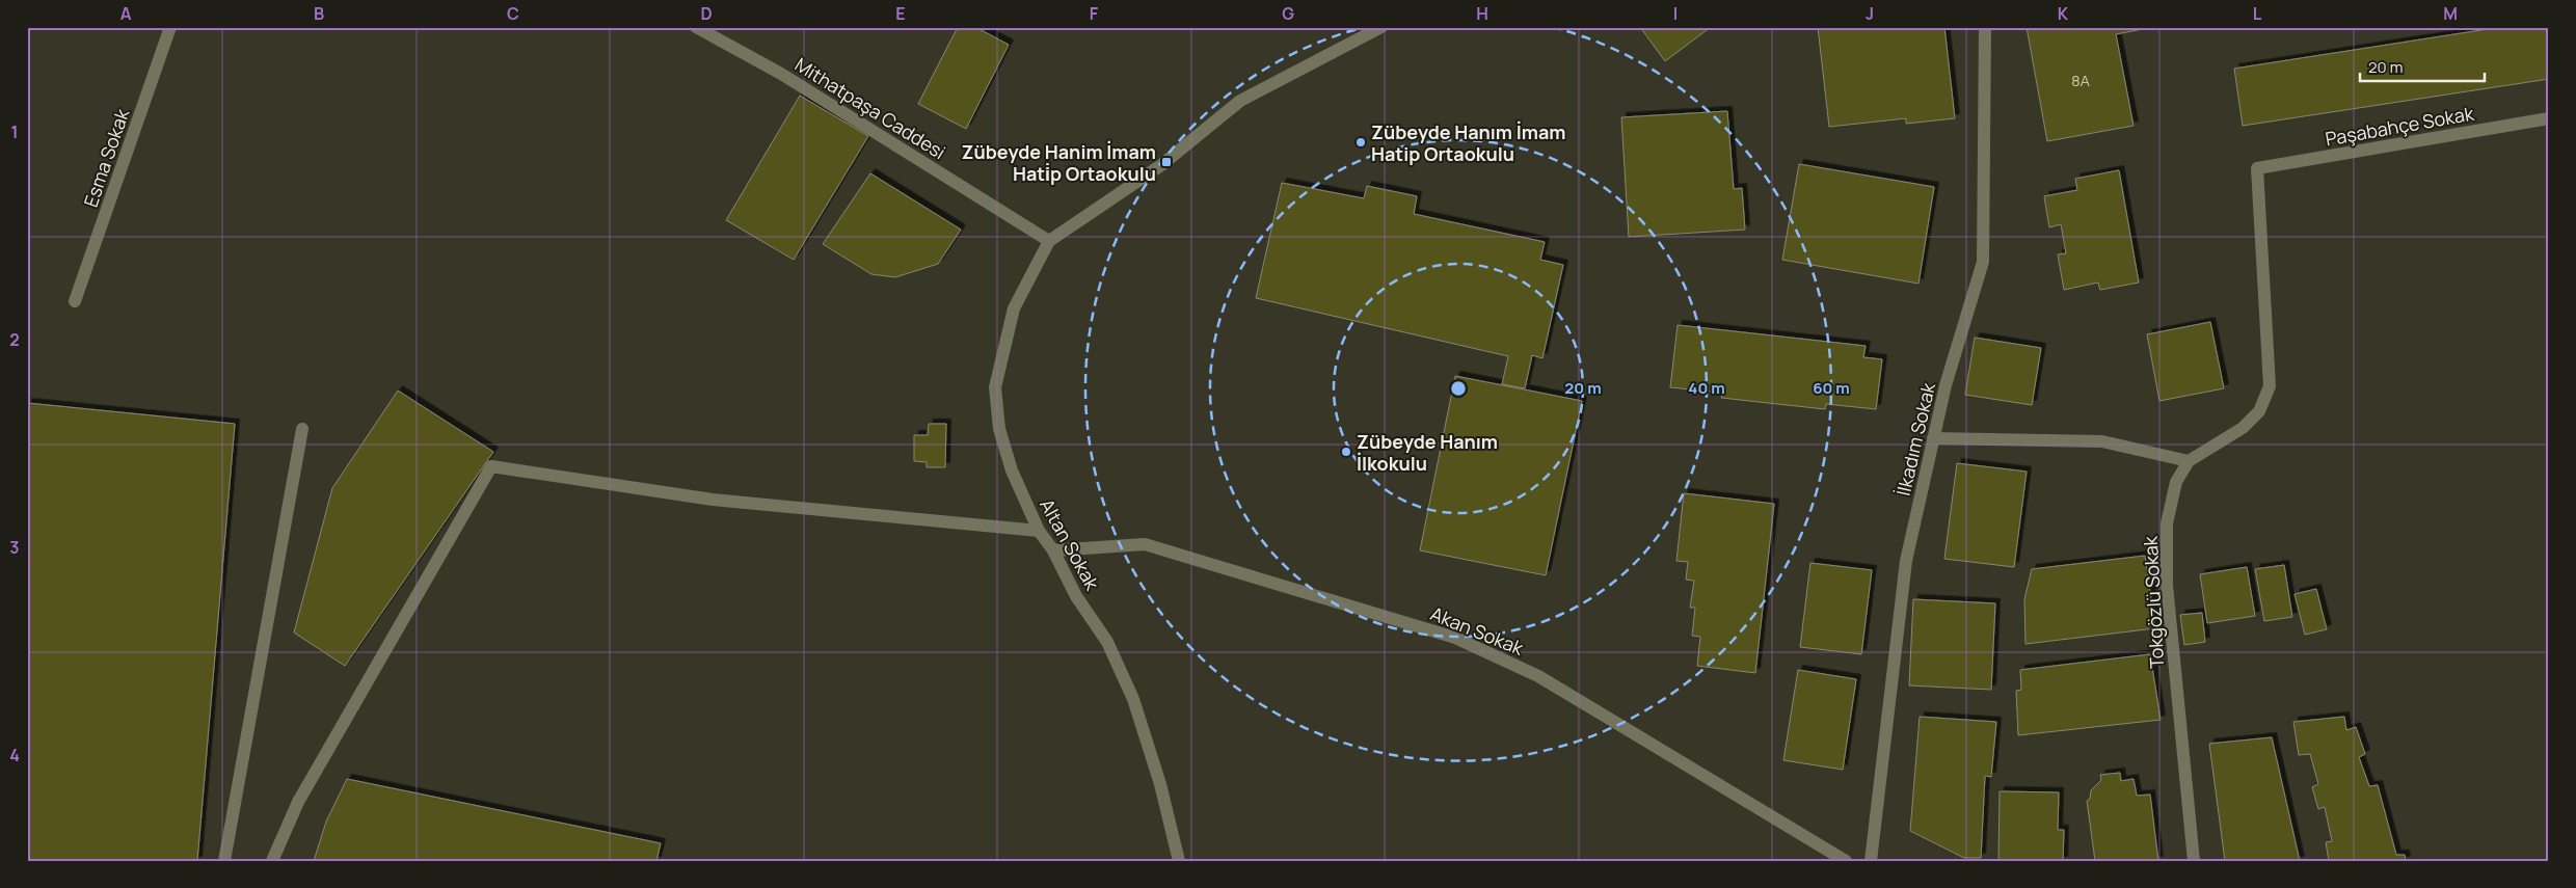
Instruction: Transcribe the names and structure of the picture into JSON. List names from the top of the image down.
{
  "streets": {
    "street": [
      "Mithatpaşa Caddesi",
      "Paşabahçe Sokak",
      "Esma Sokak",
      "İlkadım Sokak",
      "Altan Sokak",
      "Tokgözlü Sokak",
      "Akan Sokak"
    ]
  },
  "crossings": [
    ["Mithatpaşa Caddesi", "Altan Sokak"],
    ["Paşabahçe Sokak", "Tokgözlü Sokak"],
    ["Altan Sokak", "Akan Sokak"]
  ],
  "places": {
    "other": ["Zübeyde Hanım İmam Hatip Ortaokulu", "Zübeyde Hanım İlkokulu"],
    "transit": ["Zübeyde Hanim İmam Hati̇p Ortaokulu"]
  },
  "house_numbers": ["8A"],
  "scale_bar": "20 m",
  "grid": {
    "columns": [
      "A",
      "B",
      "C",
      "D",
      "E",
      "F",
      "G",
      "H",
      "I",
      "J",
      "K",
      "L",
      "M"
    ],
    "rows": [
      "1",
      "2",
      "3",
      "4"
    ]
  },
  "rings": ["20 m", "40 m", "60 m"]
}
